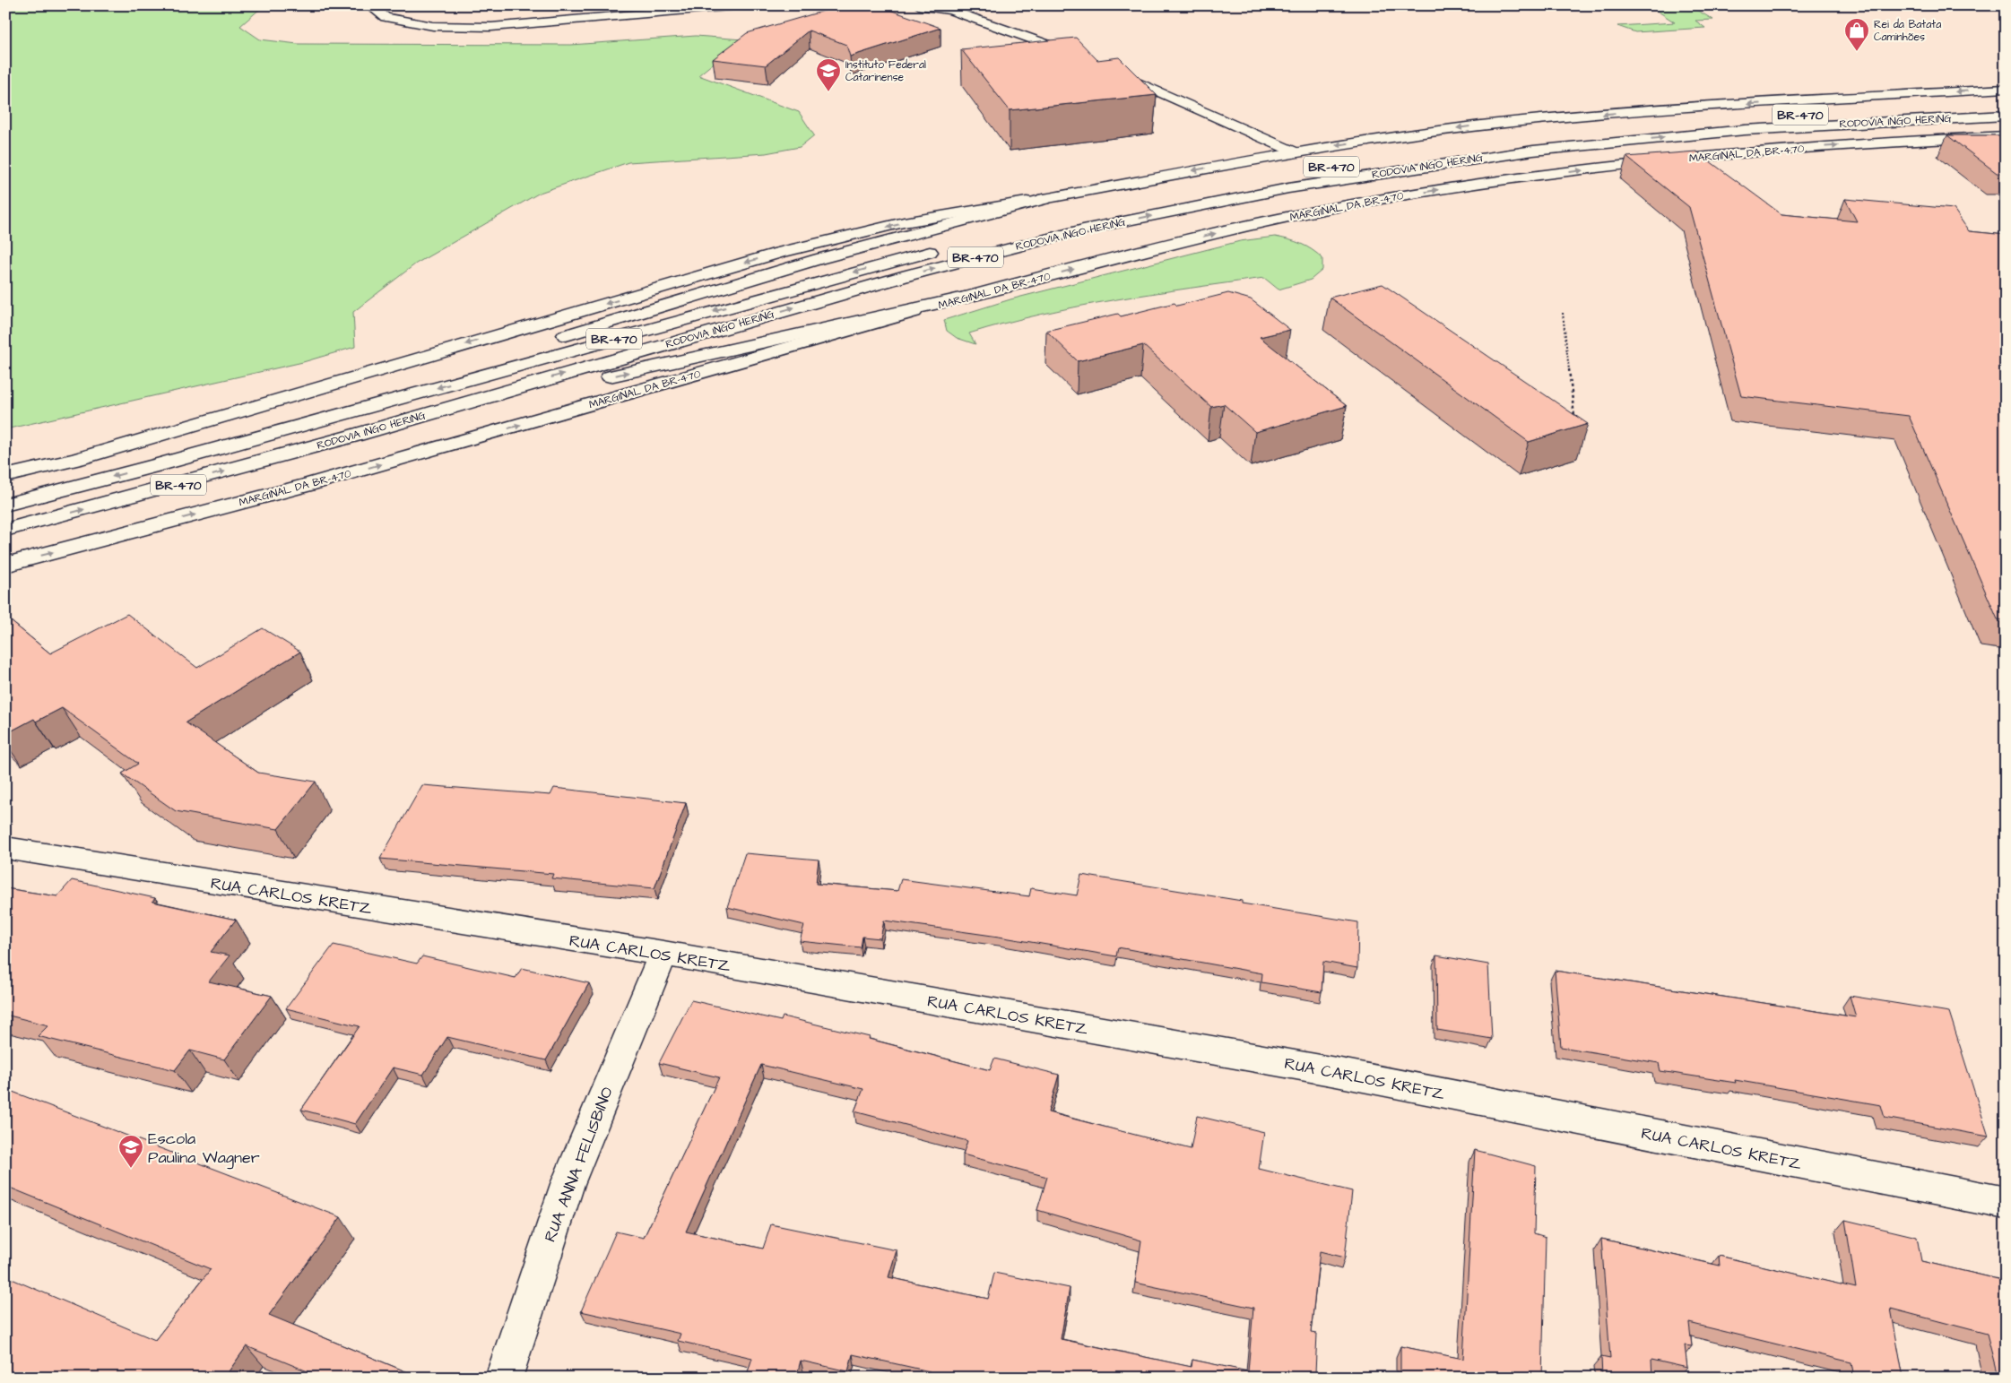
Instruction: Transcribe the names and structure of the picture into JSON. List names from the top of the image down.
{
  "streets": {
    "main road": [
      "BR-470",
      "RODOVIA INGO HERING",
      "MARGINAL DA BR-470",
      "RUA CARLOS KRETZ",
      "RUA ANNA FELISBINO"
    ]
  },
  "crossings": [
    ["RUA CARLOS KRETZ", "RUA ANNA FELISBINO"]
  ],
  "places": {
    "shop": ["Rei da Batata Caminhões"],
    "school or university": ["Instituto Federal Catarinense", "Escola Paulina Wagner"]
  }
}
